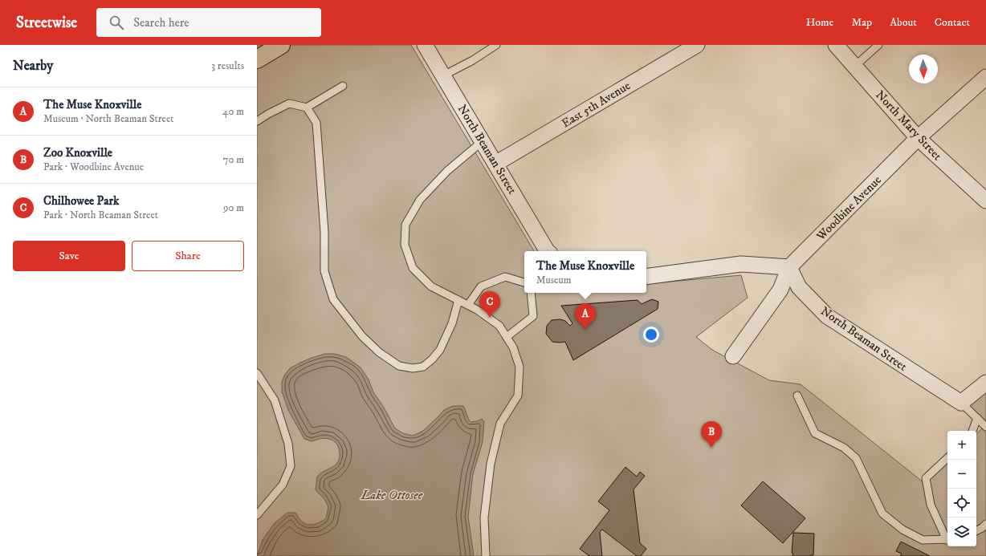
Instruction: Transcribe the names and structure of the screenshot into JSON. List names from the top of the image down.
{
  "streets": {
    "street": [
      "East 5th Avenue",
      "North Mary Street",
      "North Beaman Street",
      "Woodbine Avenue"
    ]
  },
  "crossings": [
    ["East 5th Avenue", "North Beaman Street"],
    ["North Mary Street", "Woodbine Avenue"],
    ["North Beaman Street", "Woodbine Avenue"]
  ],
  "water": ["Lake Ottosee"],
  "north": "bottom",
  "page": {
    "header": "Streetwise",
    "search": "Search here",
    "nav": [
      "Home",
      "Map",
      "About",
      "Contact"
    ],
    "heading": ["Nearby", "3 results"],
    "list": [
      {
        "mark": "A",
        "name": "The Muse Knoxville",
        "note": "Museum · North Beaman Street",
        "value": "40 m"
      },
      {
        "mark": "B",
        "name": "Zoo Knoxville",
        "note": "Park · Woodbine Avenue",
        "value": "70 m"
      },
      {
        "mark": "C",
        "name": "Chilhowee Park",
        "note": "Park · North Beaman Street",
        "value": "90 m"
      }
    ],
    "buttons": ["Save", "Share"],
    "popup": ["The Muse Knoxville", "Museum"],
    "pins": ["C", "A", "B"],
    "map_buttons": ["+", "−"]
  }
}
